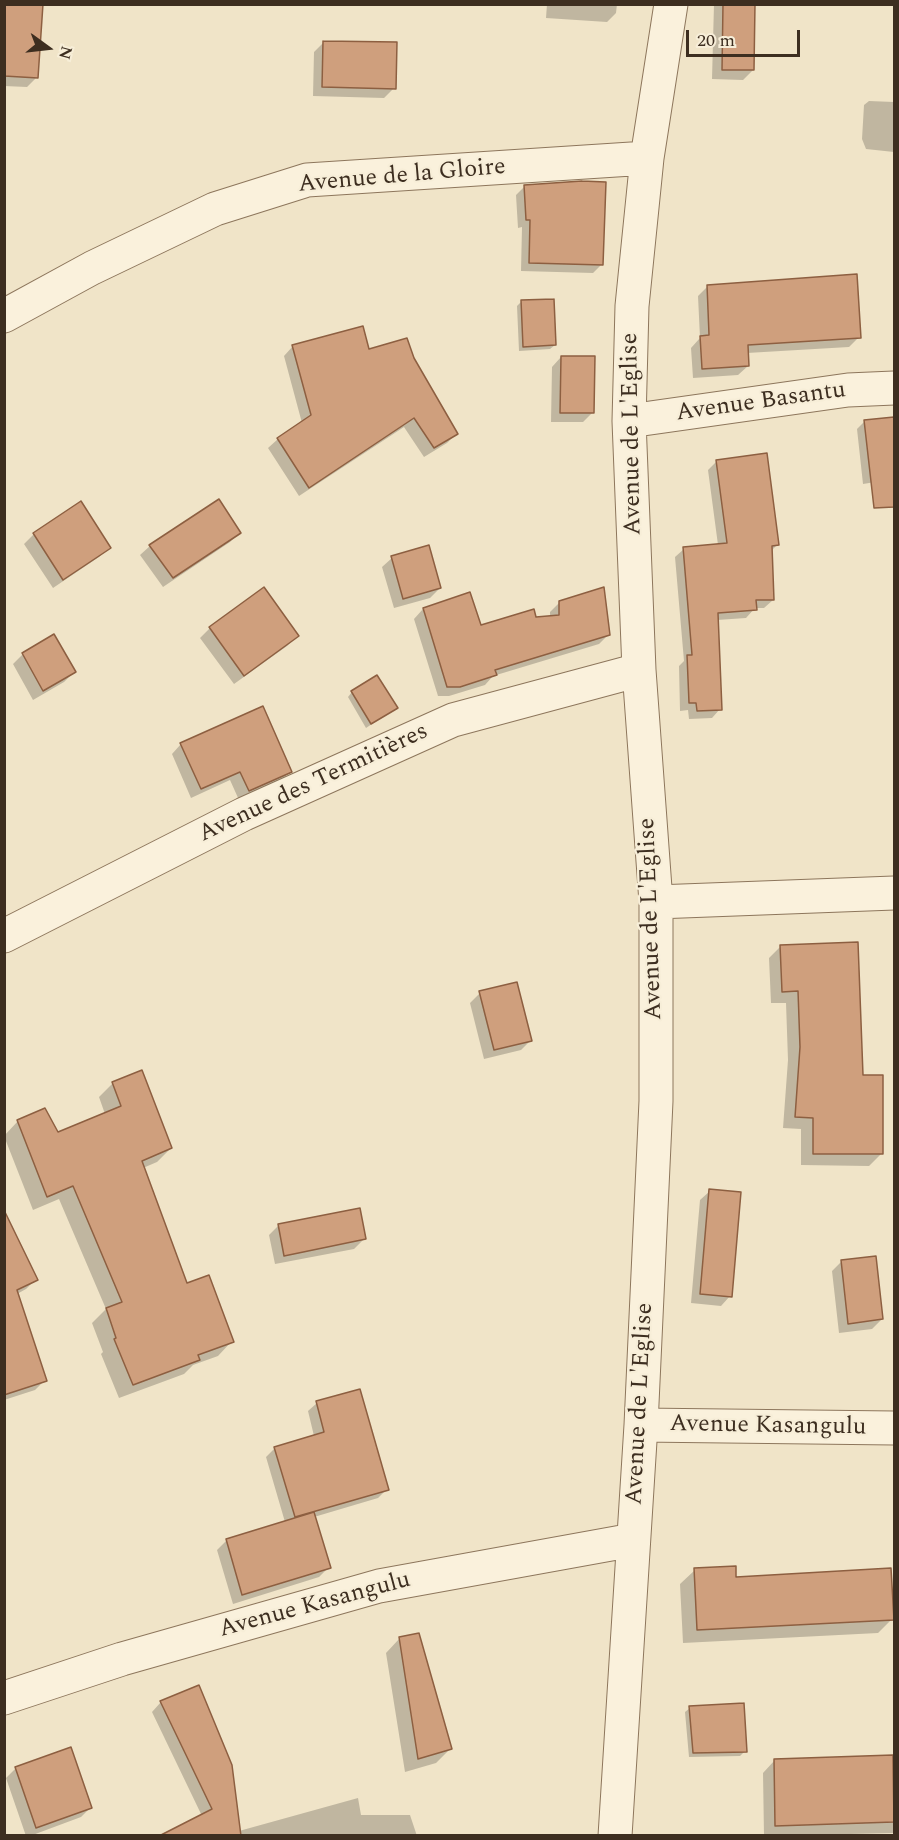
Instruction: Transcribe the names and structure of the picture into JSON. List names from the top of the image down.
{
  "streets": {
    "street": [
      "Avenue de la Gloire",
      "Avenue Basantu",
      "Avenue de L'Eglise",
      "Avenue des Termitières",
      "Avenue Kasangulu"
    ]
  },
  "crossings": [
    ["Avenue de la Gloire", "Avenue de L'Eglise"],
    ["Avenue Basantu", "Avenue de L'Eglise"],
    ["Avenue de L'Eglise", "Avenue des Termitières"],
    ["Avenue de L'Eglise", "Avenue Kasangulu"]
  ],
  "scale_bar": "20 m",
  "north": "right"
}
